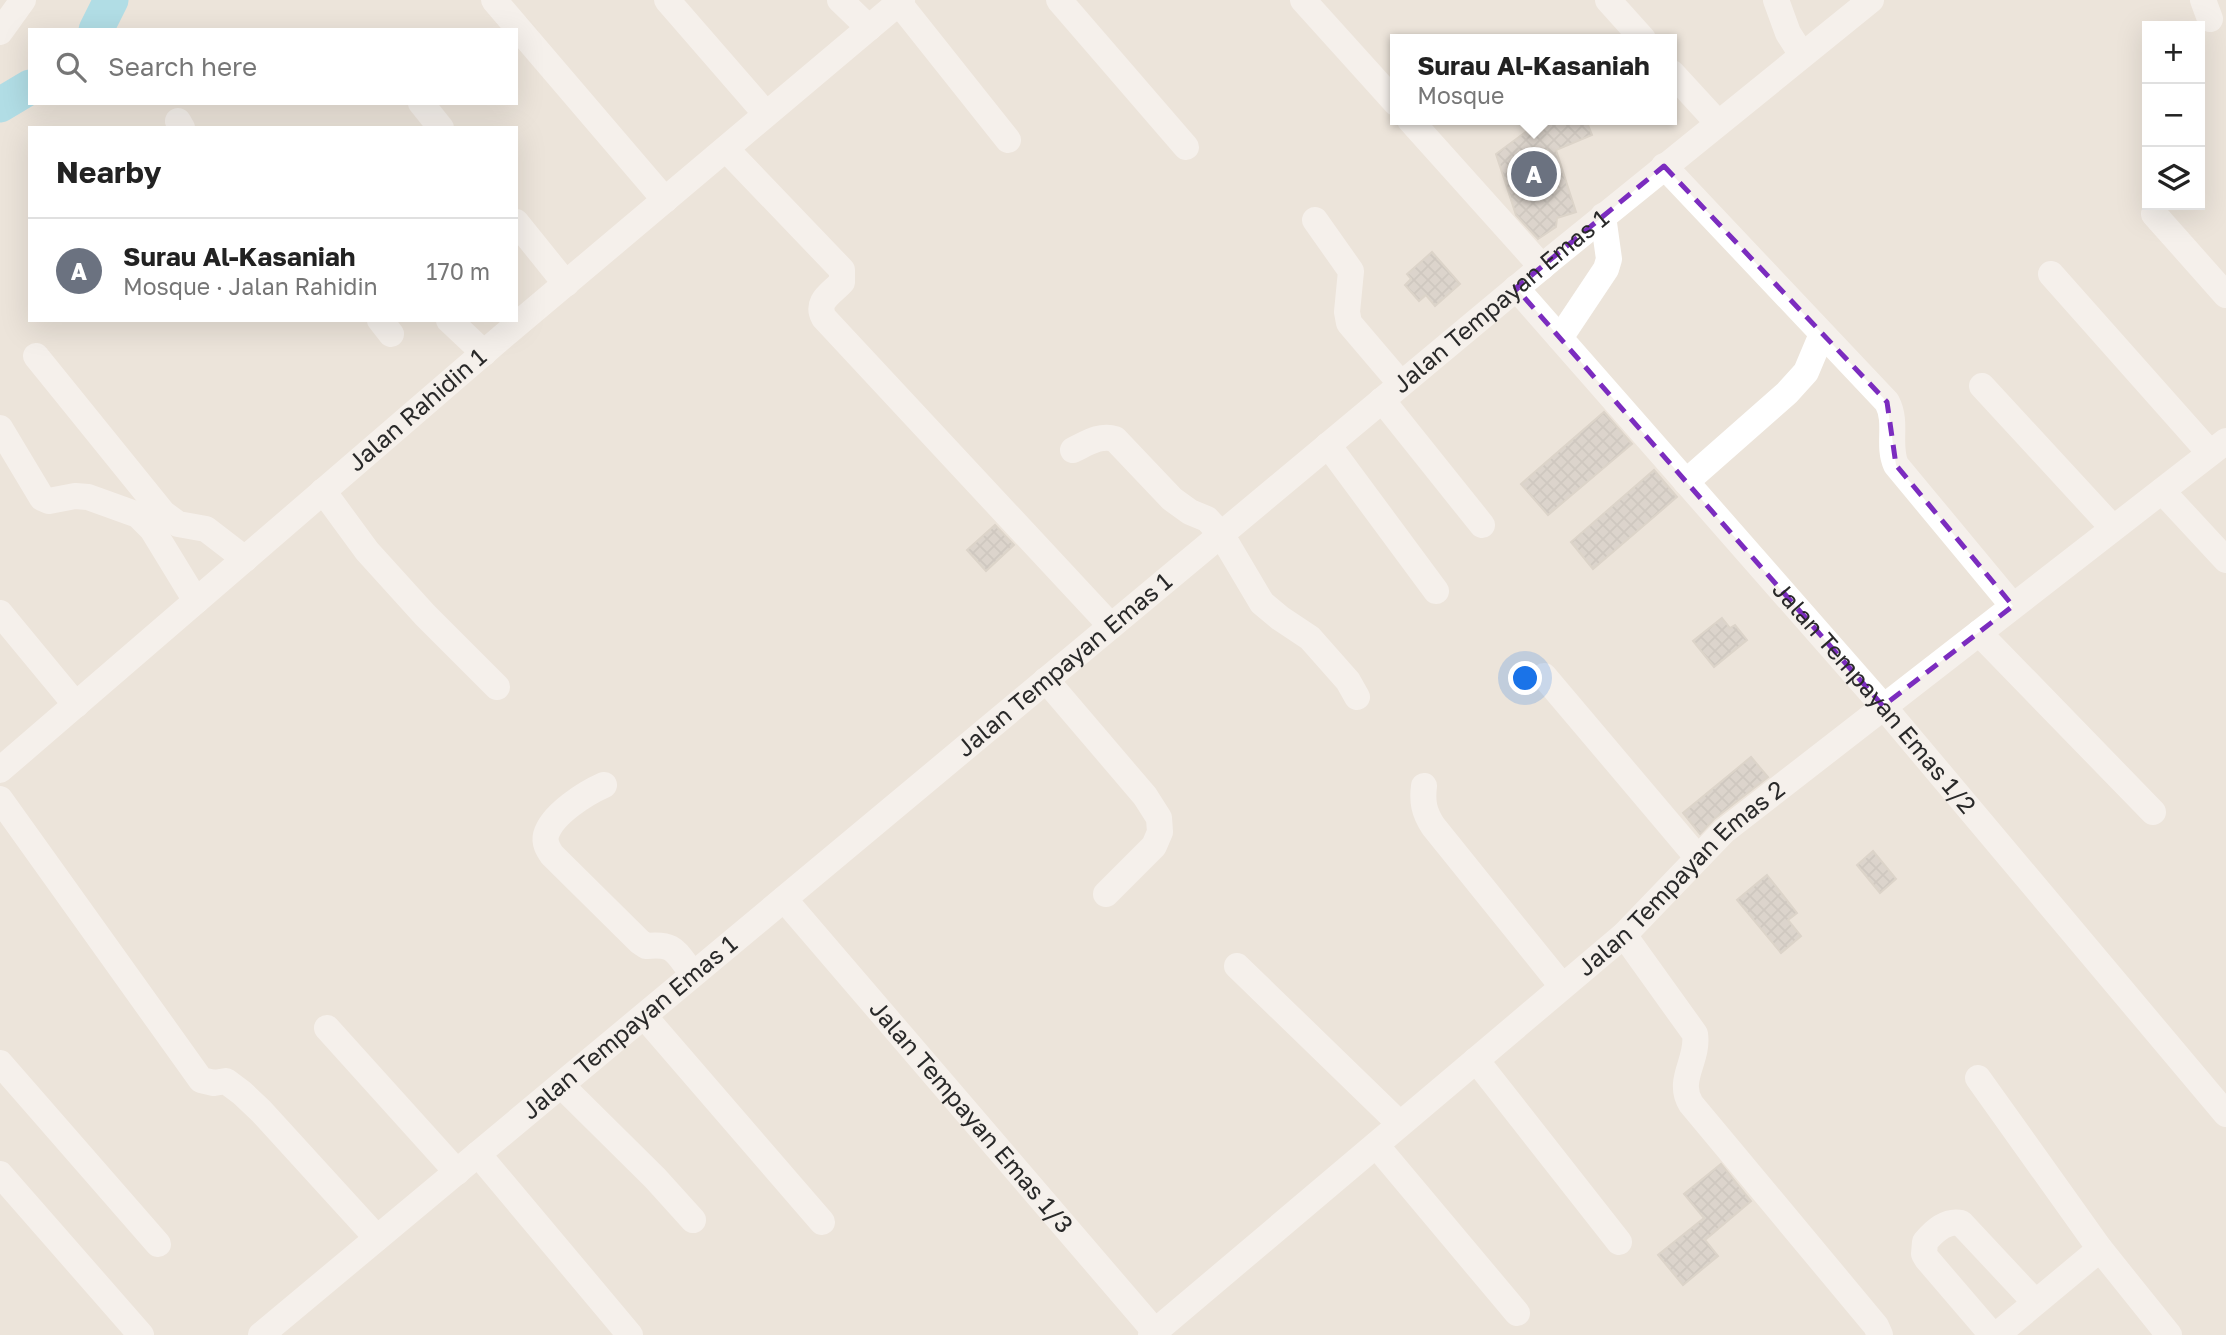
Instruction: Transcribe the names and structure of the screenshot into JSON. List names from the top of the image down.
{
  "streets": {
    "street": [
      "Jalan Tempayan Emas 1",
      "Jalan Rahidin 1",
      "Jalan Tempayan Emas 1/2",
      "Jalan Tempayan Emas 2",
      "Jalan Tempayan Emas 1/3"
    ]
  },
  "crossings": [
    ["Jalan Tempayan Emas 1", "Jalan Tempayan Emas 1/2"],
    ["Jalan Tempayan Emas 1", "Jalan Tempayan Emas 1/3"],
    ["Jalan Tempayan Emas 1/2", "Jalan Tempayan Emas 2"],
    ["Jalan Tempayan Emas 2", "Jalan Tempayan Emas 1/3"]
  ],
  "page": {
    "map_buttons": ["+", "−"],
    "search": "Search here",
    "popup": ["Surau Al-Kasaniah", "Mosque"],
    "heading": "Nearby",
    "pins": "A",
    "list": [
      {
        "mark": "A",
        "name": "Surau Al-Kasaniah",
        "note": "Mosque · Jalan Rahidin",
        "value": "170 m"
      }
    ]
  }
}
